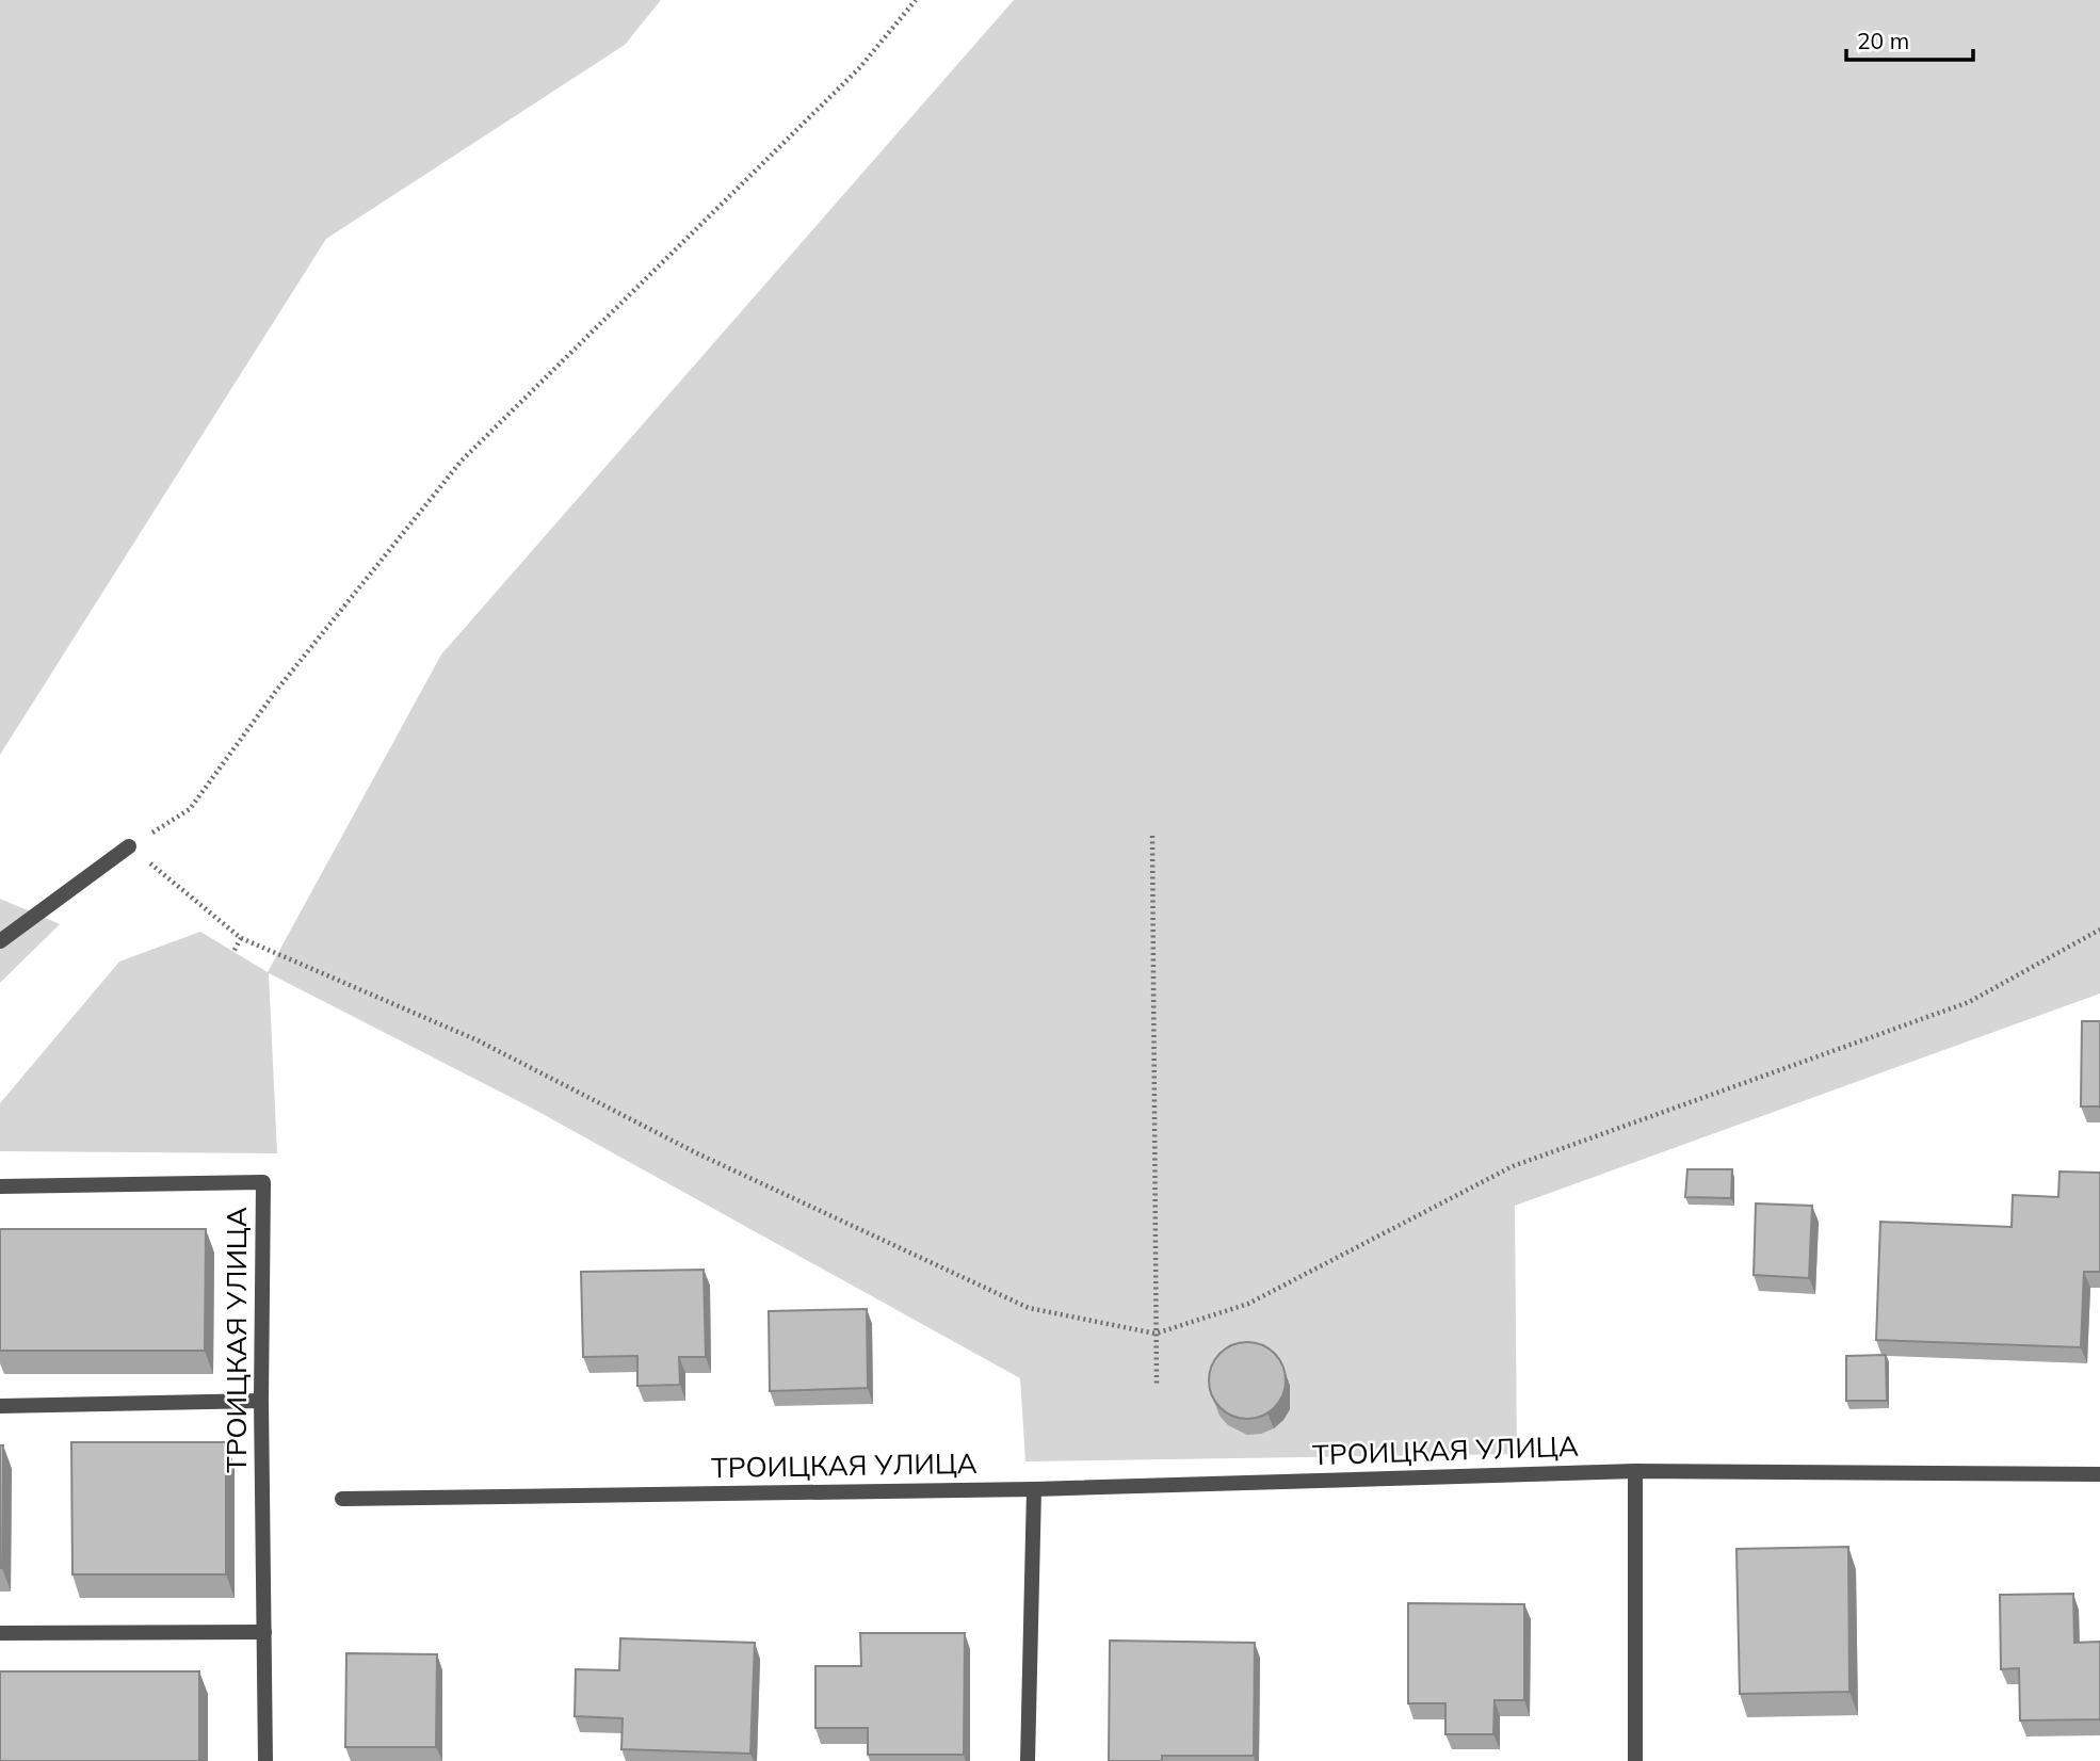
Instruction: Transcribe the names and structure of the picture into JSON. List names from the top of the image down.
{
  "streets": {
    "street": ["ТРОИЦКАЯ УЛИЦА"]
  },
  "scale_bar": "20 m"
}
